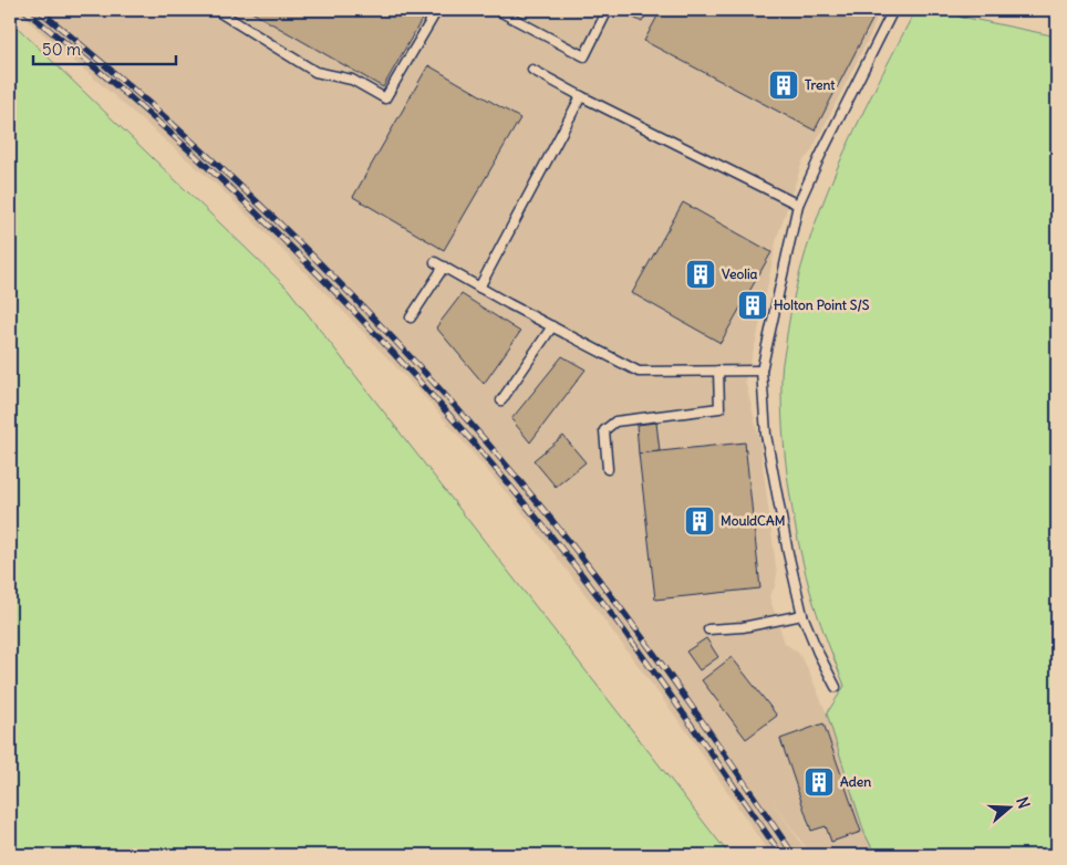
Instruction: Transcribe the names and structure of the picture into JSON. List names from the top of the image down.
{
  "places": {
    "building": [
      "Trent",
      "Veolia",
      "Holton Point S/S",
      "MouldCAM",
      "Aden"
    ]
  },
  "scale_bar": "50 m",
  "north": "right"
}
